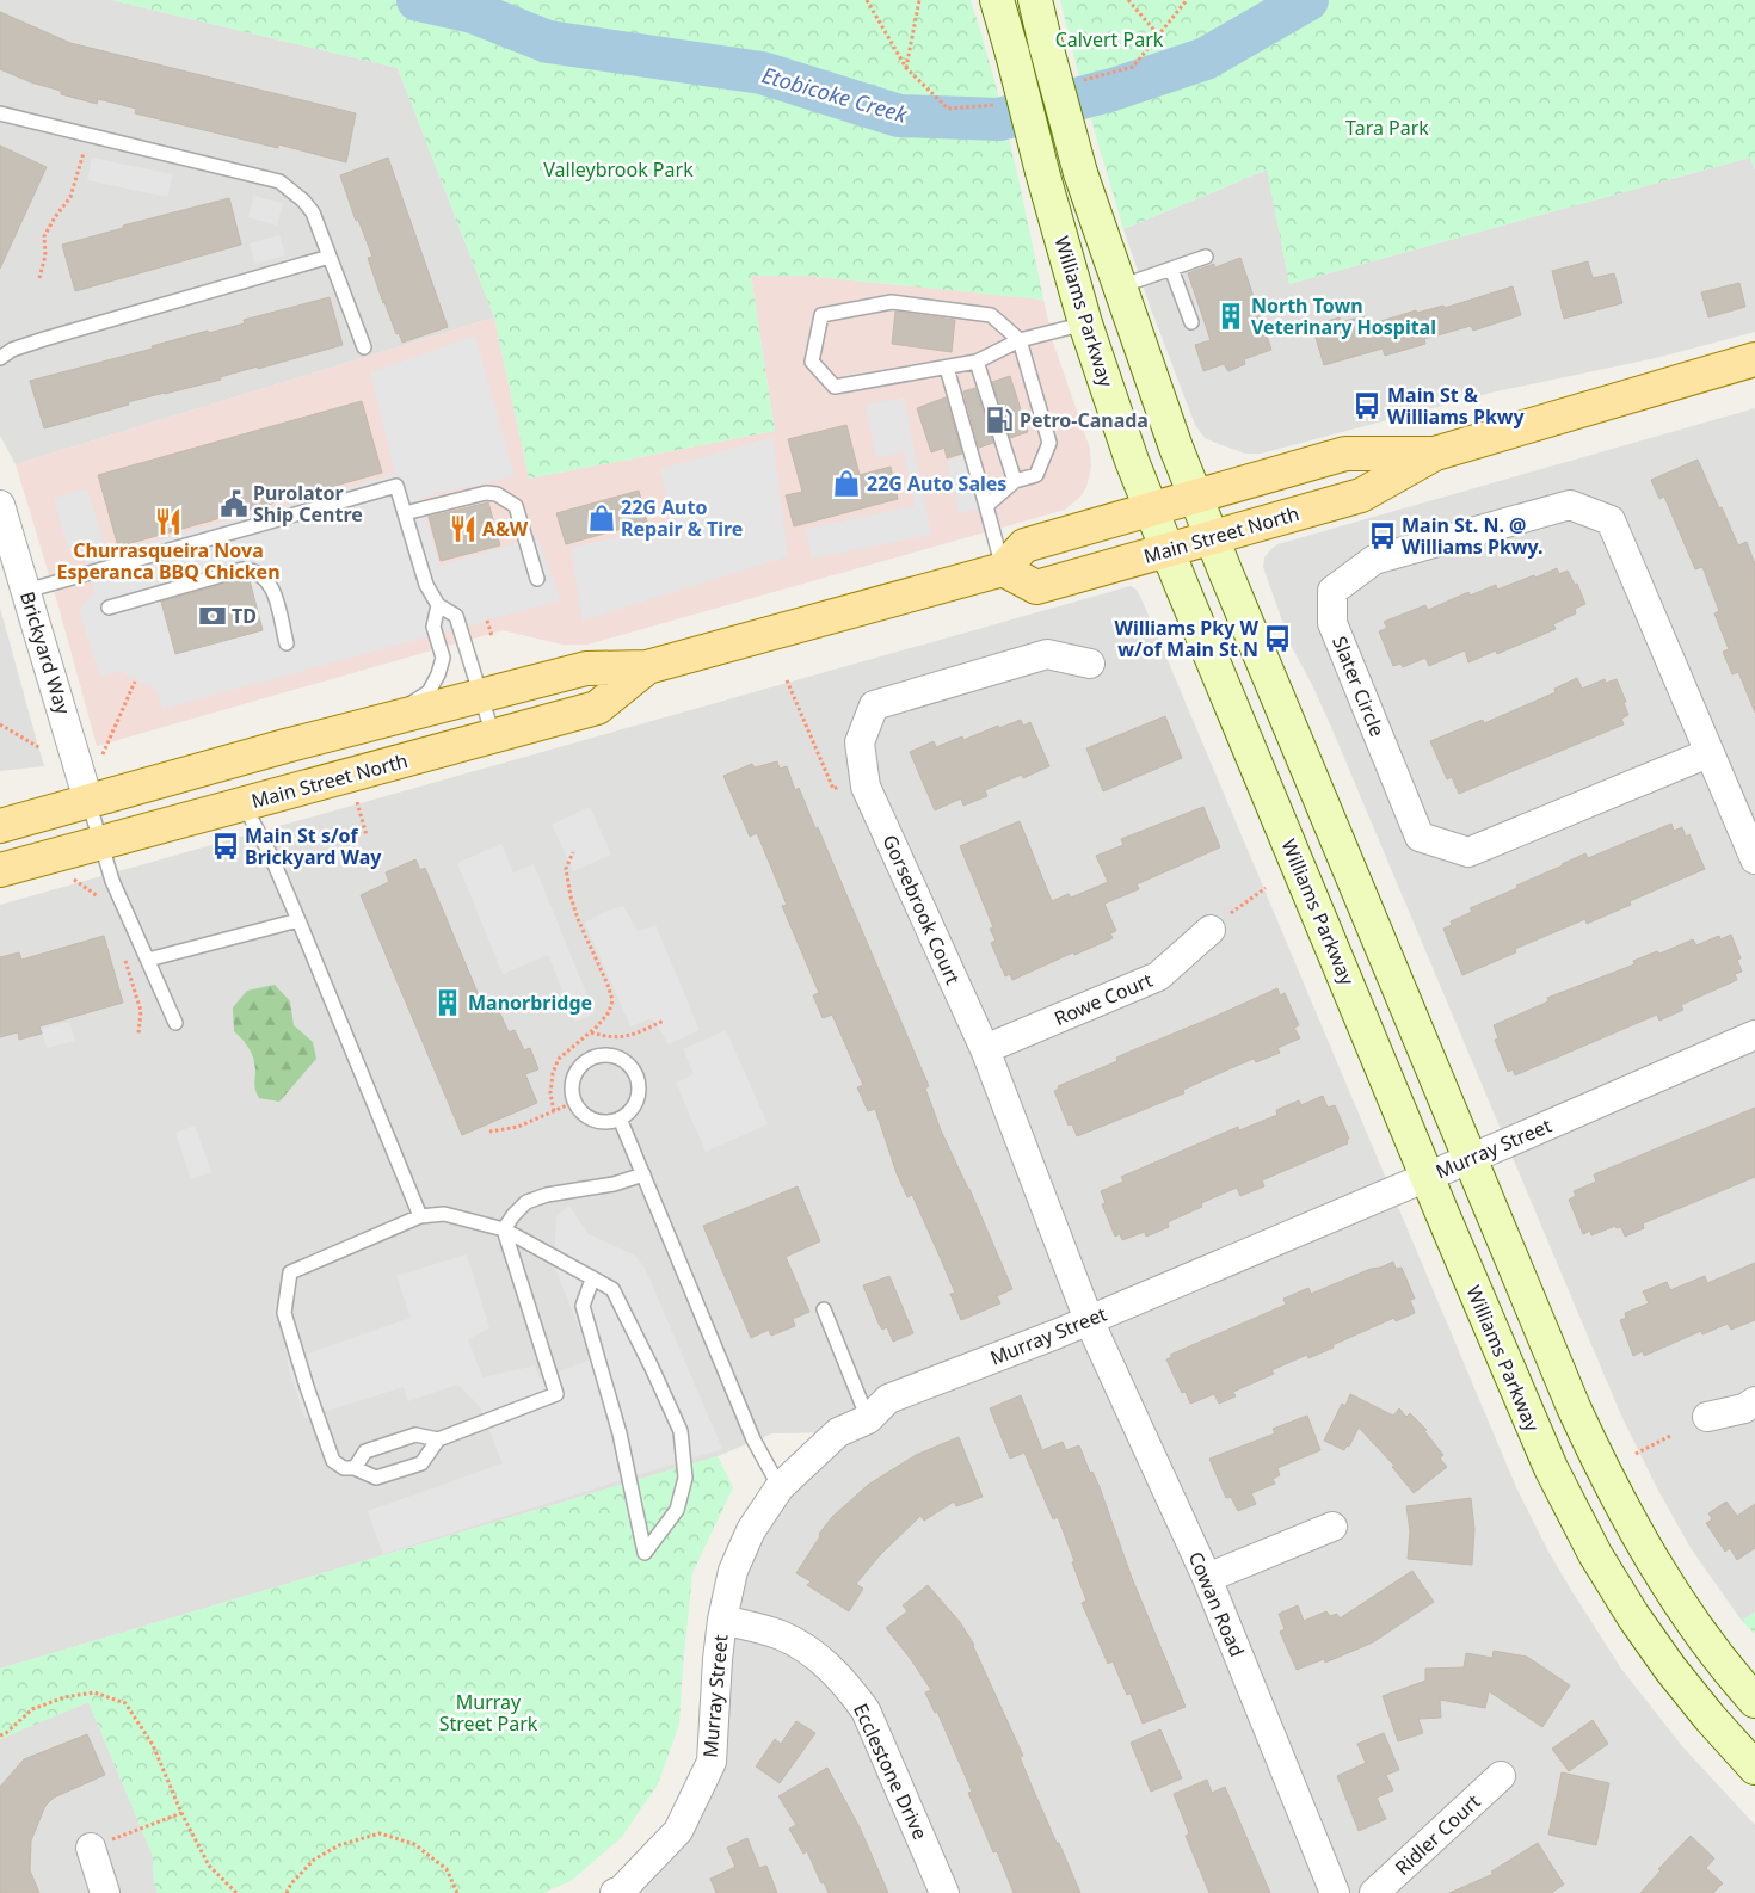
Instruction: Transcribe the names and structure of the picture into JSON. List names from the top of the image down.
{
  "streets": {
    "main road": ["Williams Parkway", "Main Street North"],
    "street": [
      "Brickyard Way",
      "Slater Circle",
      "Gorsebrook Court",
      "Rowe Court",
      "Murray Street",
      "Cowan Road",
      "Ecclestone Drive",
      "Ridler Court"
    ]
  },
  "crossings": [
    ["Williams Parkway", "Main Street North"],
    ["Williams Parkway", "Murray Street"],
    ["Main Street North", "Brickyard Way"],
    ["Gorsebrook Court", "Rowe Court"],
    ["Gorsebrook Court", "Murray Street"],
    ["Gorsebrook Court", "Cowan Road"],
    ["Murray Street", "Cowan Road"],
    ["Murray Street", "Ecclestone Drive"]
  ],
  "water": ["Etobicoke Creek"],
  "parks": [
    "Calvert Park",
    "Tara Park",
    "Valleybrook Park",
    "Murray Street Park"
  ],
  "places": {
    "building": ["North Town Veterinary Hospital", "Manorbridge"],
    "bus stop": [
      "Main St & Williams Pkwy",
      "Main St. N. @ Williams Pkwy.",
      "Williams Pky W w/of Main St N",
      "Main St s/of Brickyard Way"
    ],
    "fuel station": ["Petro-Canada"],
    "shop": ["22G Auto Sales", "22G Auto Repair & Tire"],
    "public building": ["Purolator Ship Centre"],
    "restaurant": ["Churrasqueira Nova Esperanca BBQ Chicken", "A&W"],
    "bank": ["TD"]
  }
}
